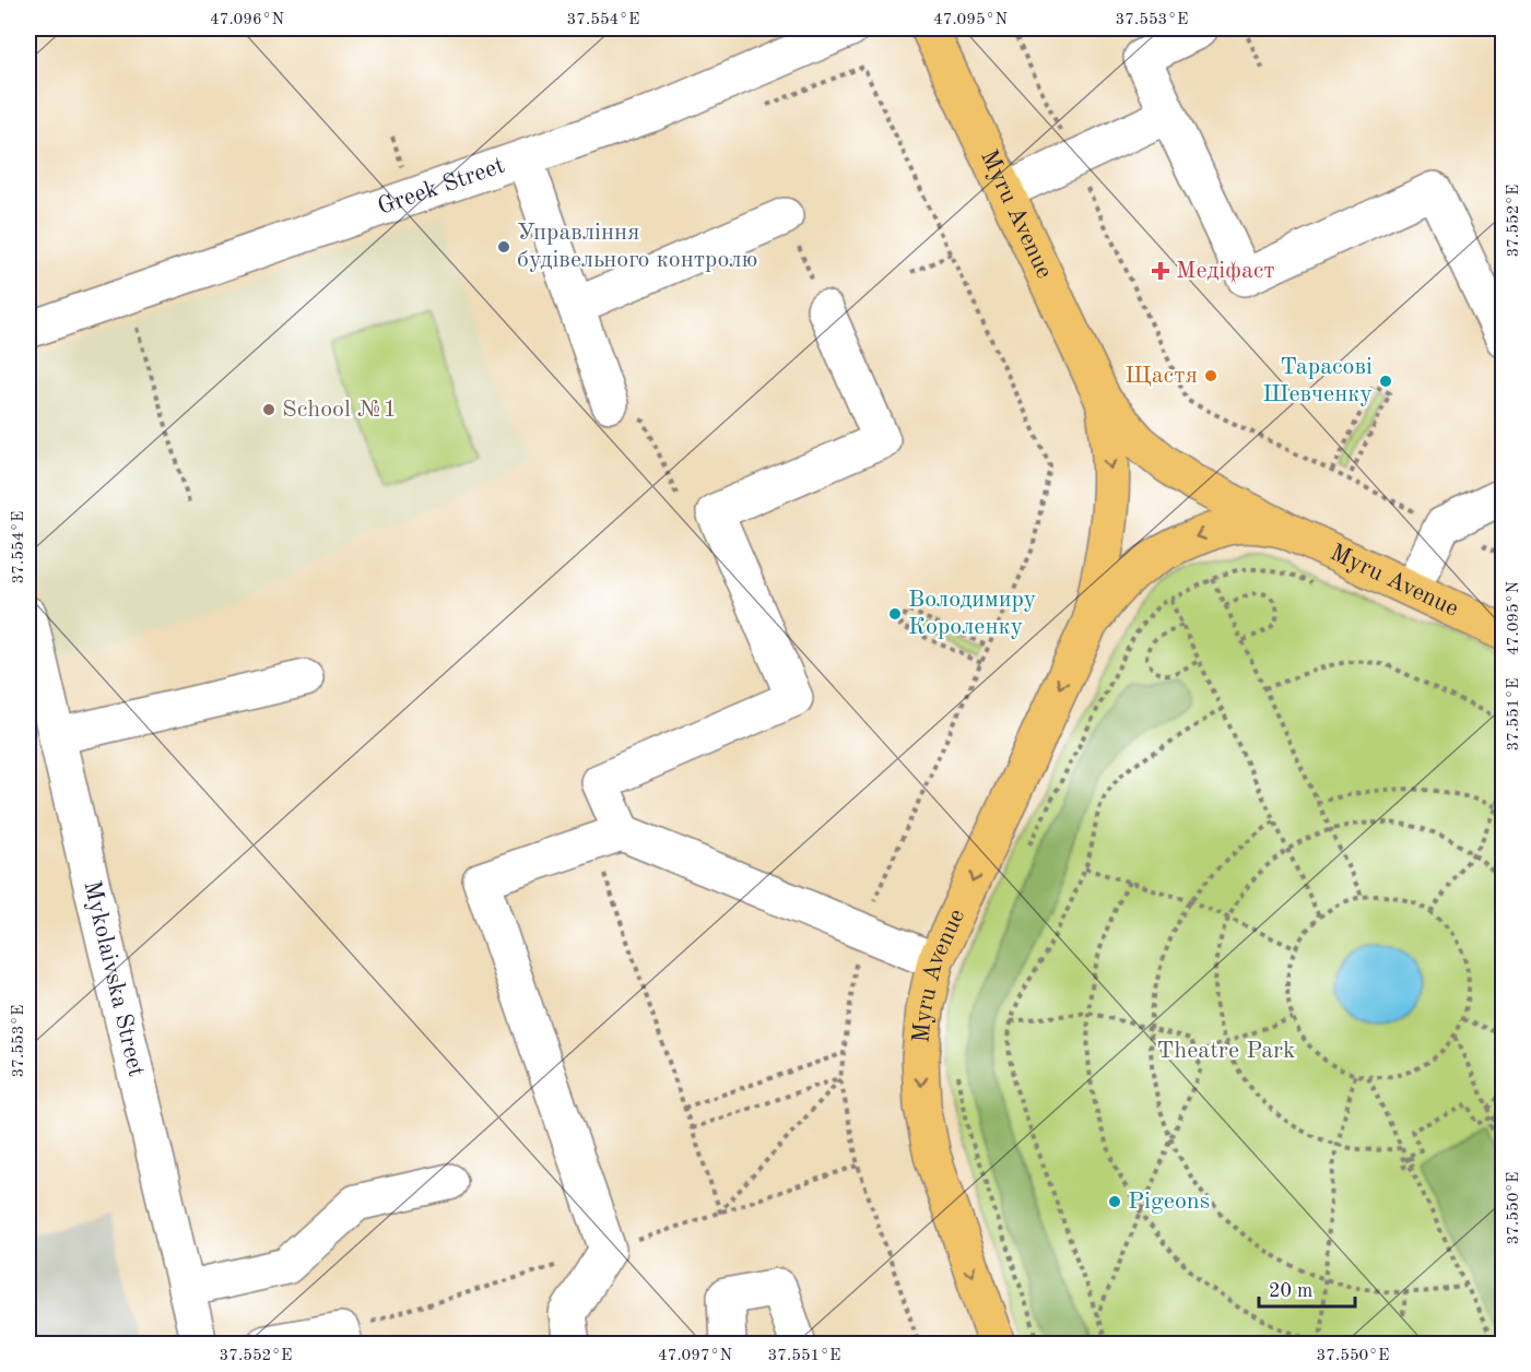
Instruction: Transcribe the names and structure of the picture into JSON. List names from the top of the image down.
{
  "streets": {
    "main road": ["Myru Avenue"],
    "street": ["Greek Street", "Mykolaivska Street"]
  },
  "one_way": ["Myru Avenue"],
  "parks": ["Theatre Park"],
  "places": {
    "other": [
      "Управління будівельного контролю",
      "Щастя",
      "Тарасові Шевченку",
      "School №1",
      "Володимиру Короленку",
      "Pigeons"
    ],
    "health": ["Медіфаст"]
  },
  "scale_bar": "20 m",
  "coordinates": [
    "47.096°N",
    "37.554°E",
    "47.095°N",
    "37.553°E",
    "37.552°E",
    "37.551°E",
    "37.550°E",
    "47.097°N"
  ]
}
